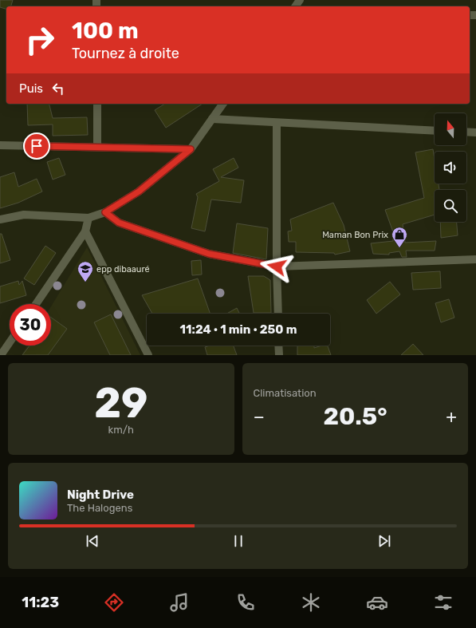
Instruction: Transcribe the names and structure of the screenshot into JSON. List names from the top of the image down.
{
  "places": {
    "shop": ["Maman Bon Prix"],
    "school or university": ["epp dibaauré"]
  },
  "north": "top",
  "page": {
    "turn": ["100 m", "Tournez à droite"],
    "then": "Puis",
    "limit": "30",
    "trip": "11:24 · 1 min · 250 m",
    "tile": [
      ["29", "km/h"],
      "Climatisation"
    ],
    "heat": ["−", "20.5°", "+"],
    "song": ["Night Drive", "The Halogens"],
    "tabs": "11:23"
  }
}
